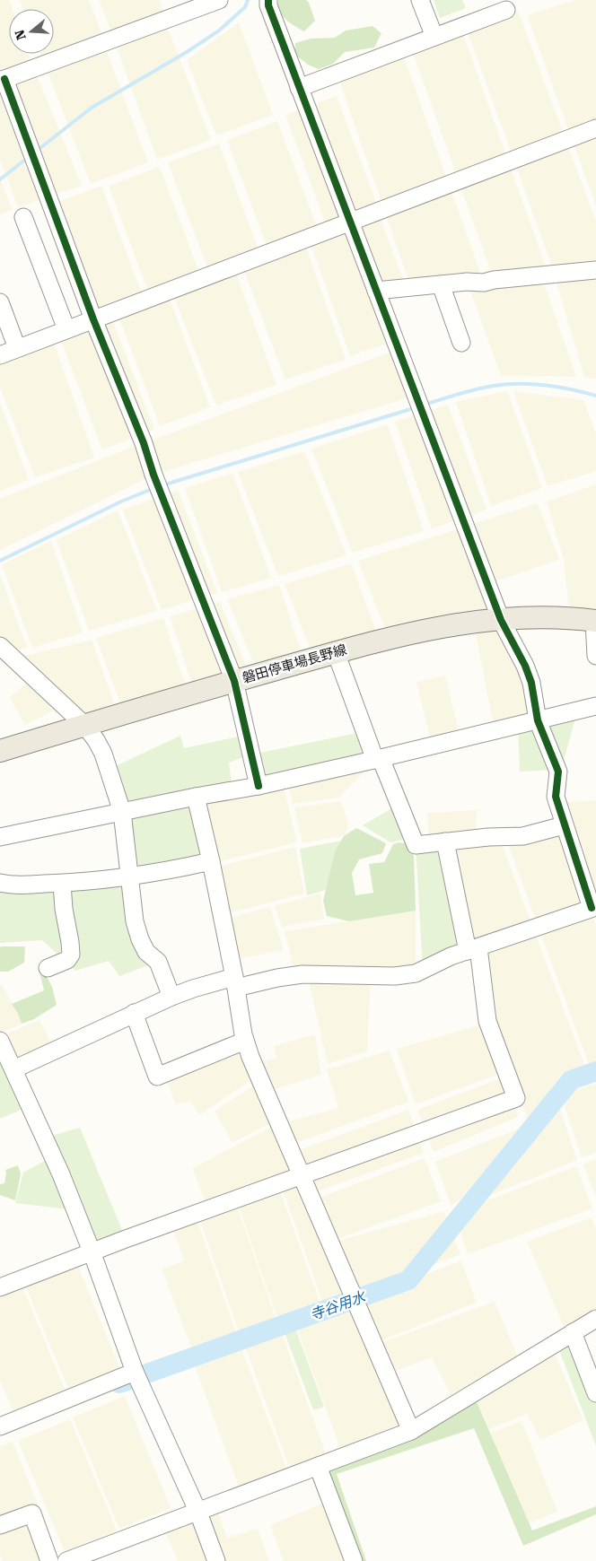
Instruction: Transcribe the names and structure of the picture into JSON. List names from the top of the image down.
{
  "streets": {
    "main road": ["磐田停車場長野線"]
  },
  "water": ["寺谷用水"],
  "north": "left"
}
